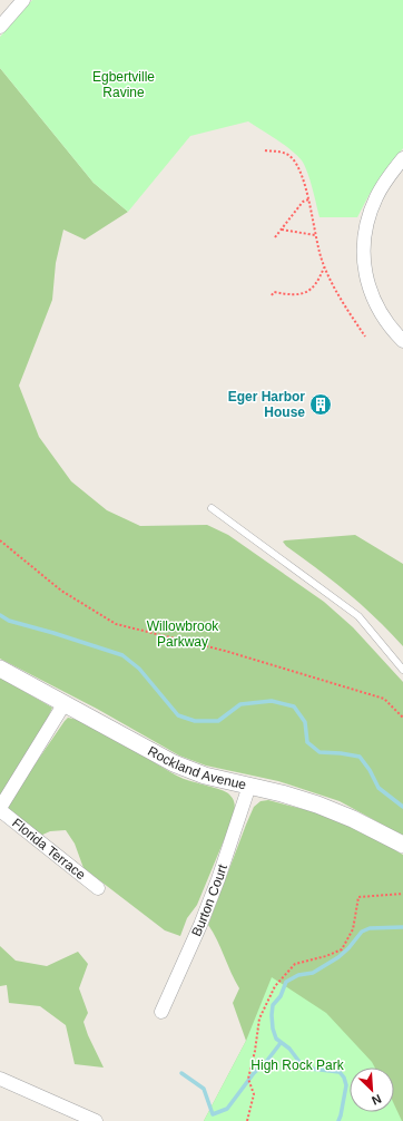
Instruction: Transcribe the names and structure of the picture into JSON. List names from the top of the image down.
{
  "streets": {
    "street": ["Rockland Avenue", "Florida Terrace", "Burton Court"]
  },
  "crossings": [
    ["Rockland Avenue", "Florida Terrace"],
    ["Rockland Avenue", "Burton Court"]
  ],
  "parks": ["Egbertville Ravine", "Willowbrook Parkway", "High Rock Park"],
  "places": {
    "building": ["Eger Harbor House"]
  },
  "north": "bottom right"
}
